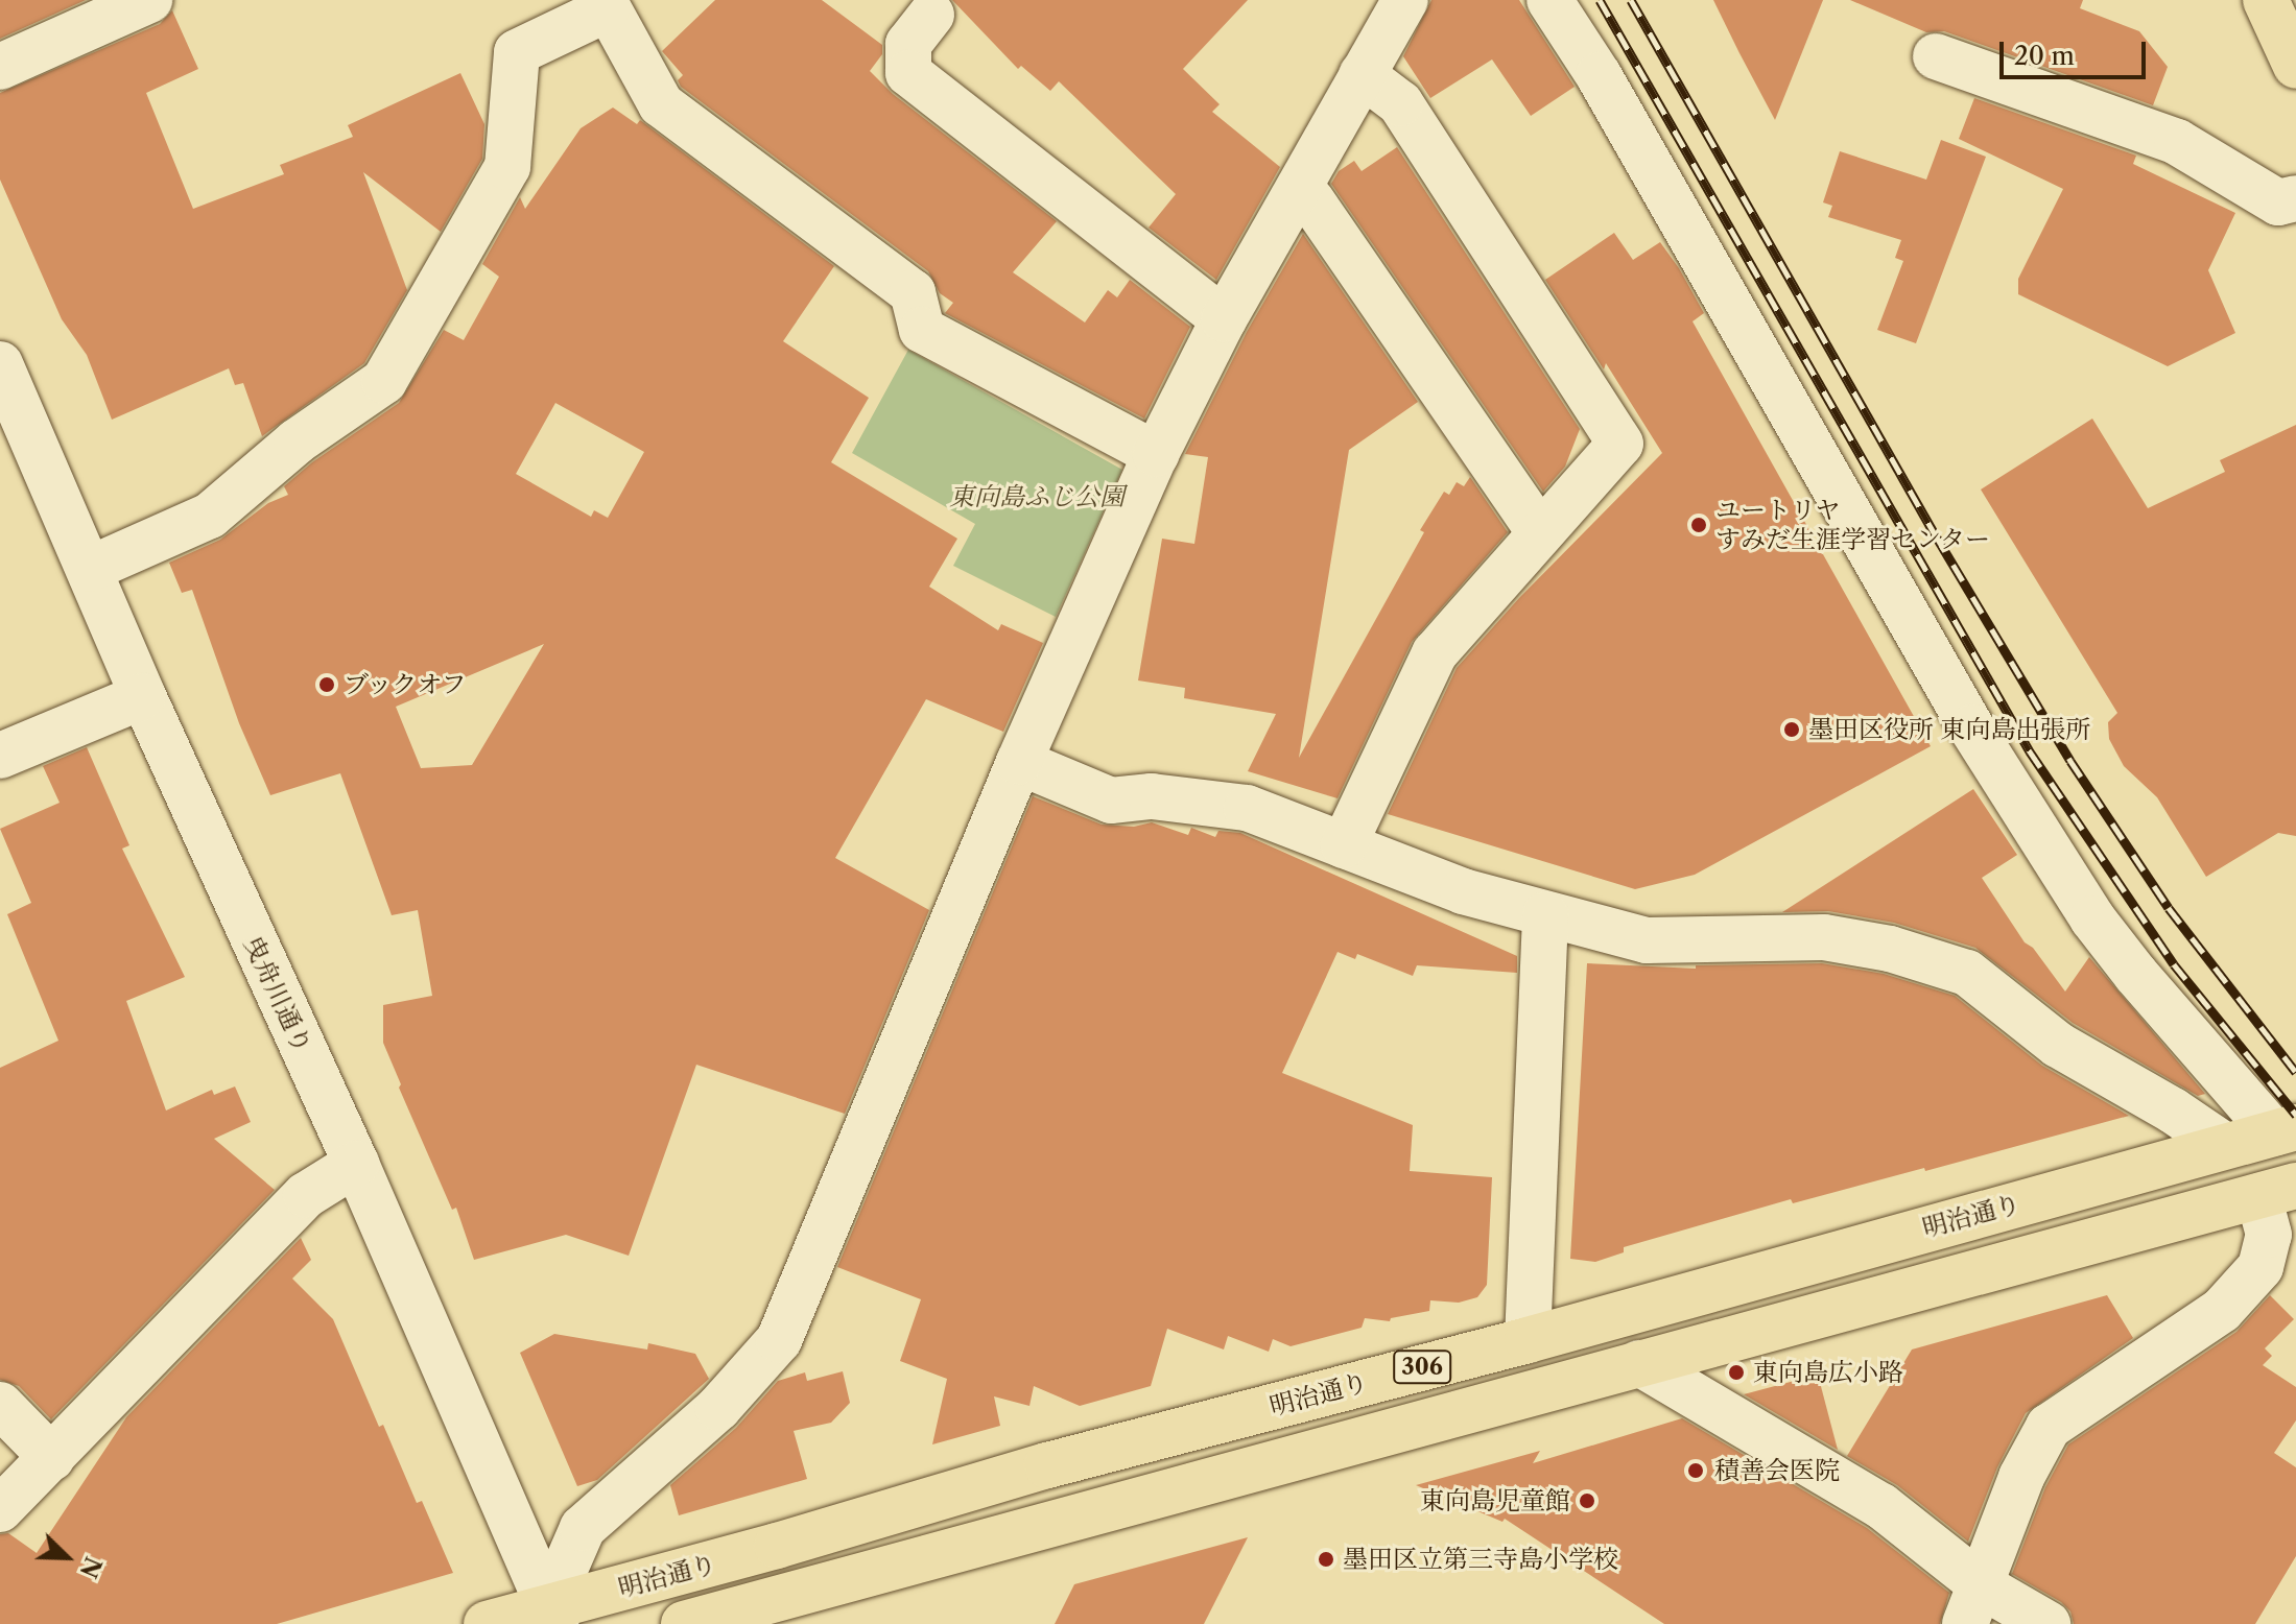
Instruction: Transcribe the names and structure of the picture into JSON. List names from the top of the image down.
{
  "streets": {
    "main road": ["明治通り", "306"],
    "street": ["曳舟川通り"]
  },
  "crossings": [
    ["曳舟川通り", "明治通り"]
  ],
  "parks": ["東向島ふじ公園"],
  "places": [
    "ユートリヤ すみだ生涯学習センター",
    "ブックオフ",
    "墨田区役所 東向島出張所",
    "東向島広小路",
    "積善会医院",
    "東向島児童館",
    "墨田区立第三寺島小学校"
  ],
  "scale_bar": "20 m",
  "north": "bottom right"
}
